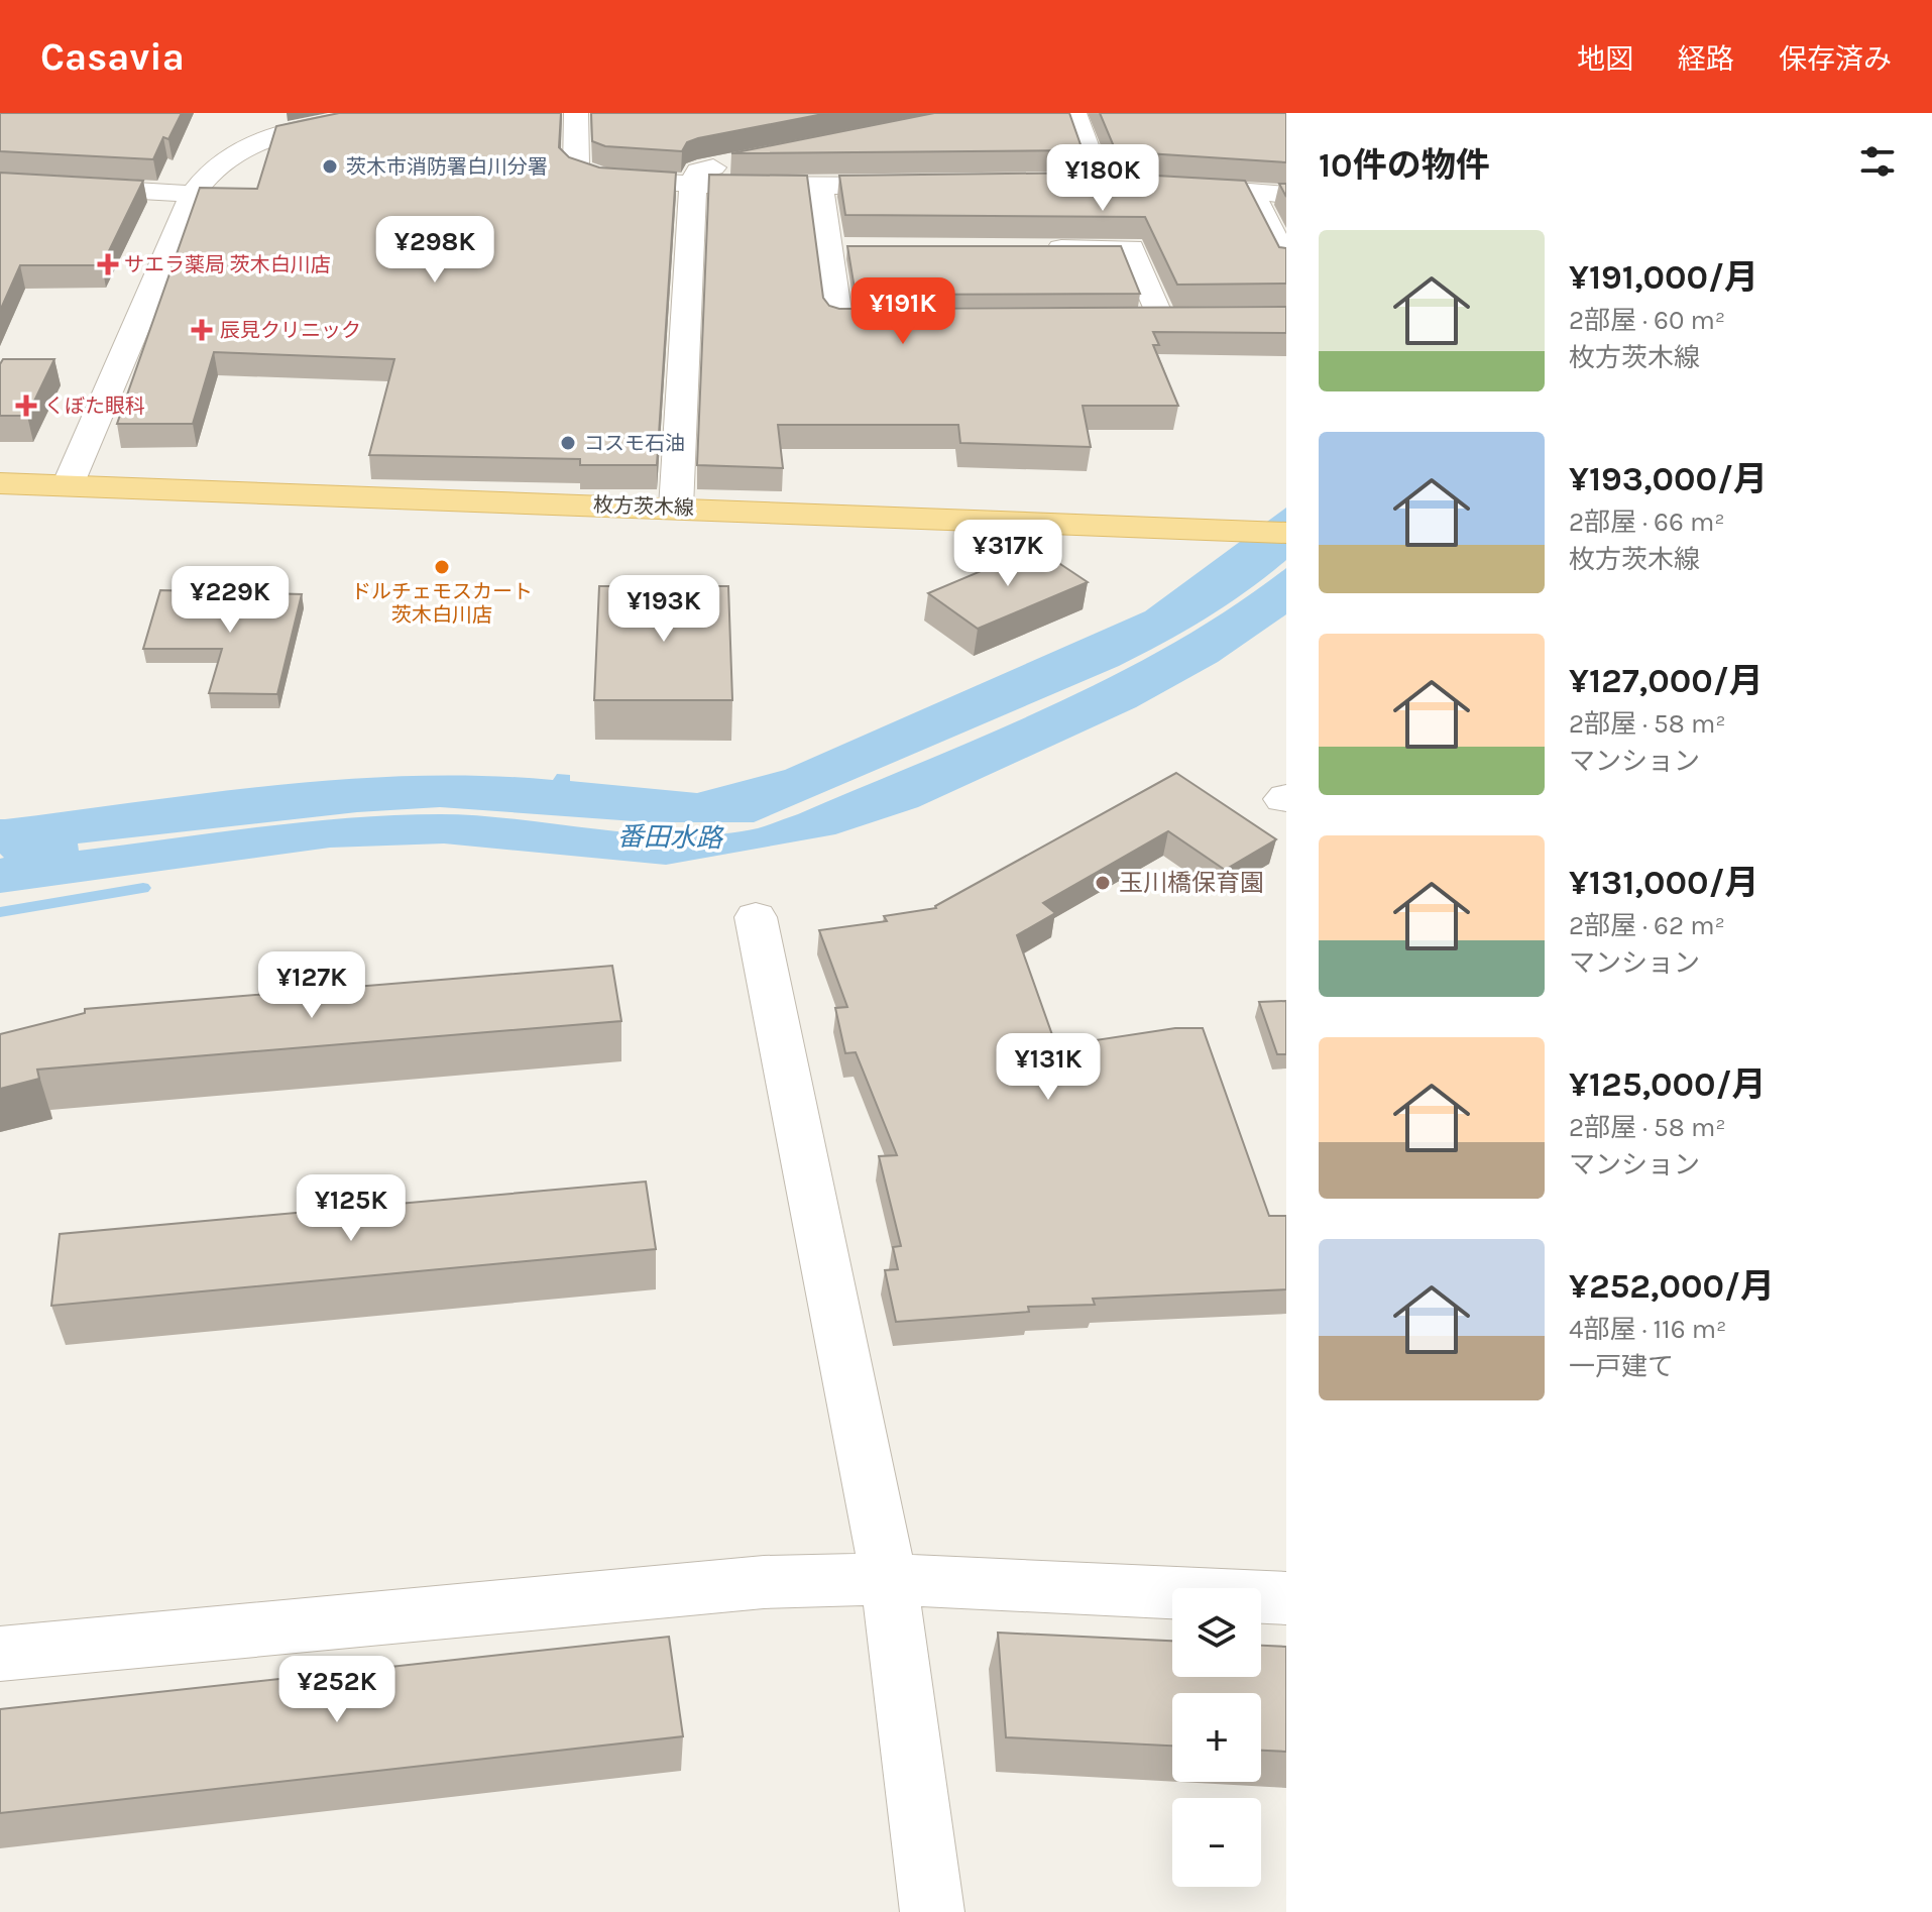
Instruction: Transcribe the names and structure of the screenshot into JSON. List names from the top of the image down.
{
  "streets": {
    "main road": ["枚方茨木線"]
  },
  "water": ["番田水路"],
  "places": {
    "other": [
      "茨木市消防署白川分署",
      "コスモ石油",
      "ドルチェモスカート 茨木白川店",
      "玉川橋保育園"
    ],
    "health": ["サエラ薬局 茨木白川店", "辰見クリニック", "くぼた眼科"]
  },
  "page": {
    "header": "Casavia",
    "nav": ["地図", "経路", "保存済み"],
    "heading": "10件の物件",
    "price": [
      "¥180K",
      "¥298K",
      "¥191K",
      "¥317K",
      "¥229K",
      "¥193K",
      "¥127K",
      "¥131K",
      "¥125K",
      "¥252K"
    ],
    "list": [
      {
        "name": "¥191,000/月",
        "note": "2部屋 · 60 m² · 枚方茨木線"
      },
      {
        "name": "¥193,000/月",
        "note": "2部屋 · 66 m² · 枚方茨木線"
      },
      {
        "name": "¥127,000/月",
        "note": "2部屋 · 58 m² · マンション"
      },
      {
        "name": "¥131,000/月",
        "note": "2部屋 · 62 m² · マンション"
      },
      {
        "name": "¥125,000/月",
        "note": "2部屋 · 58 m² · マンション"
      },
      {
        "name": "¥252,000/月",
        "note": "4部屋 · 116 m² · 一戸建て"
      }
    ],
    "map_buttons": ["+", "−"]
  }
}
